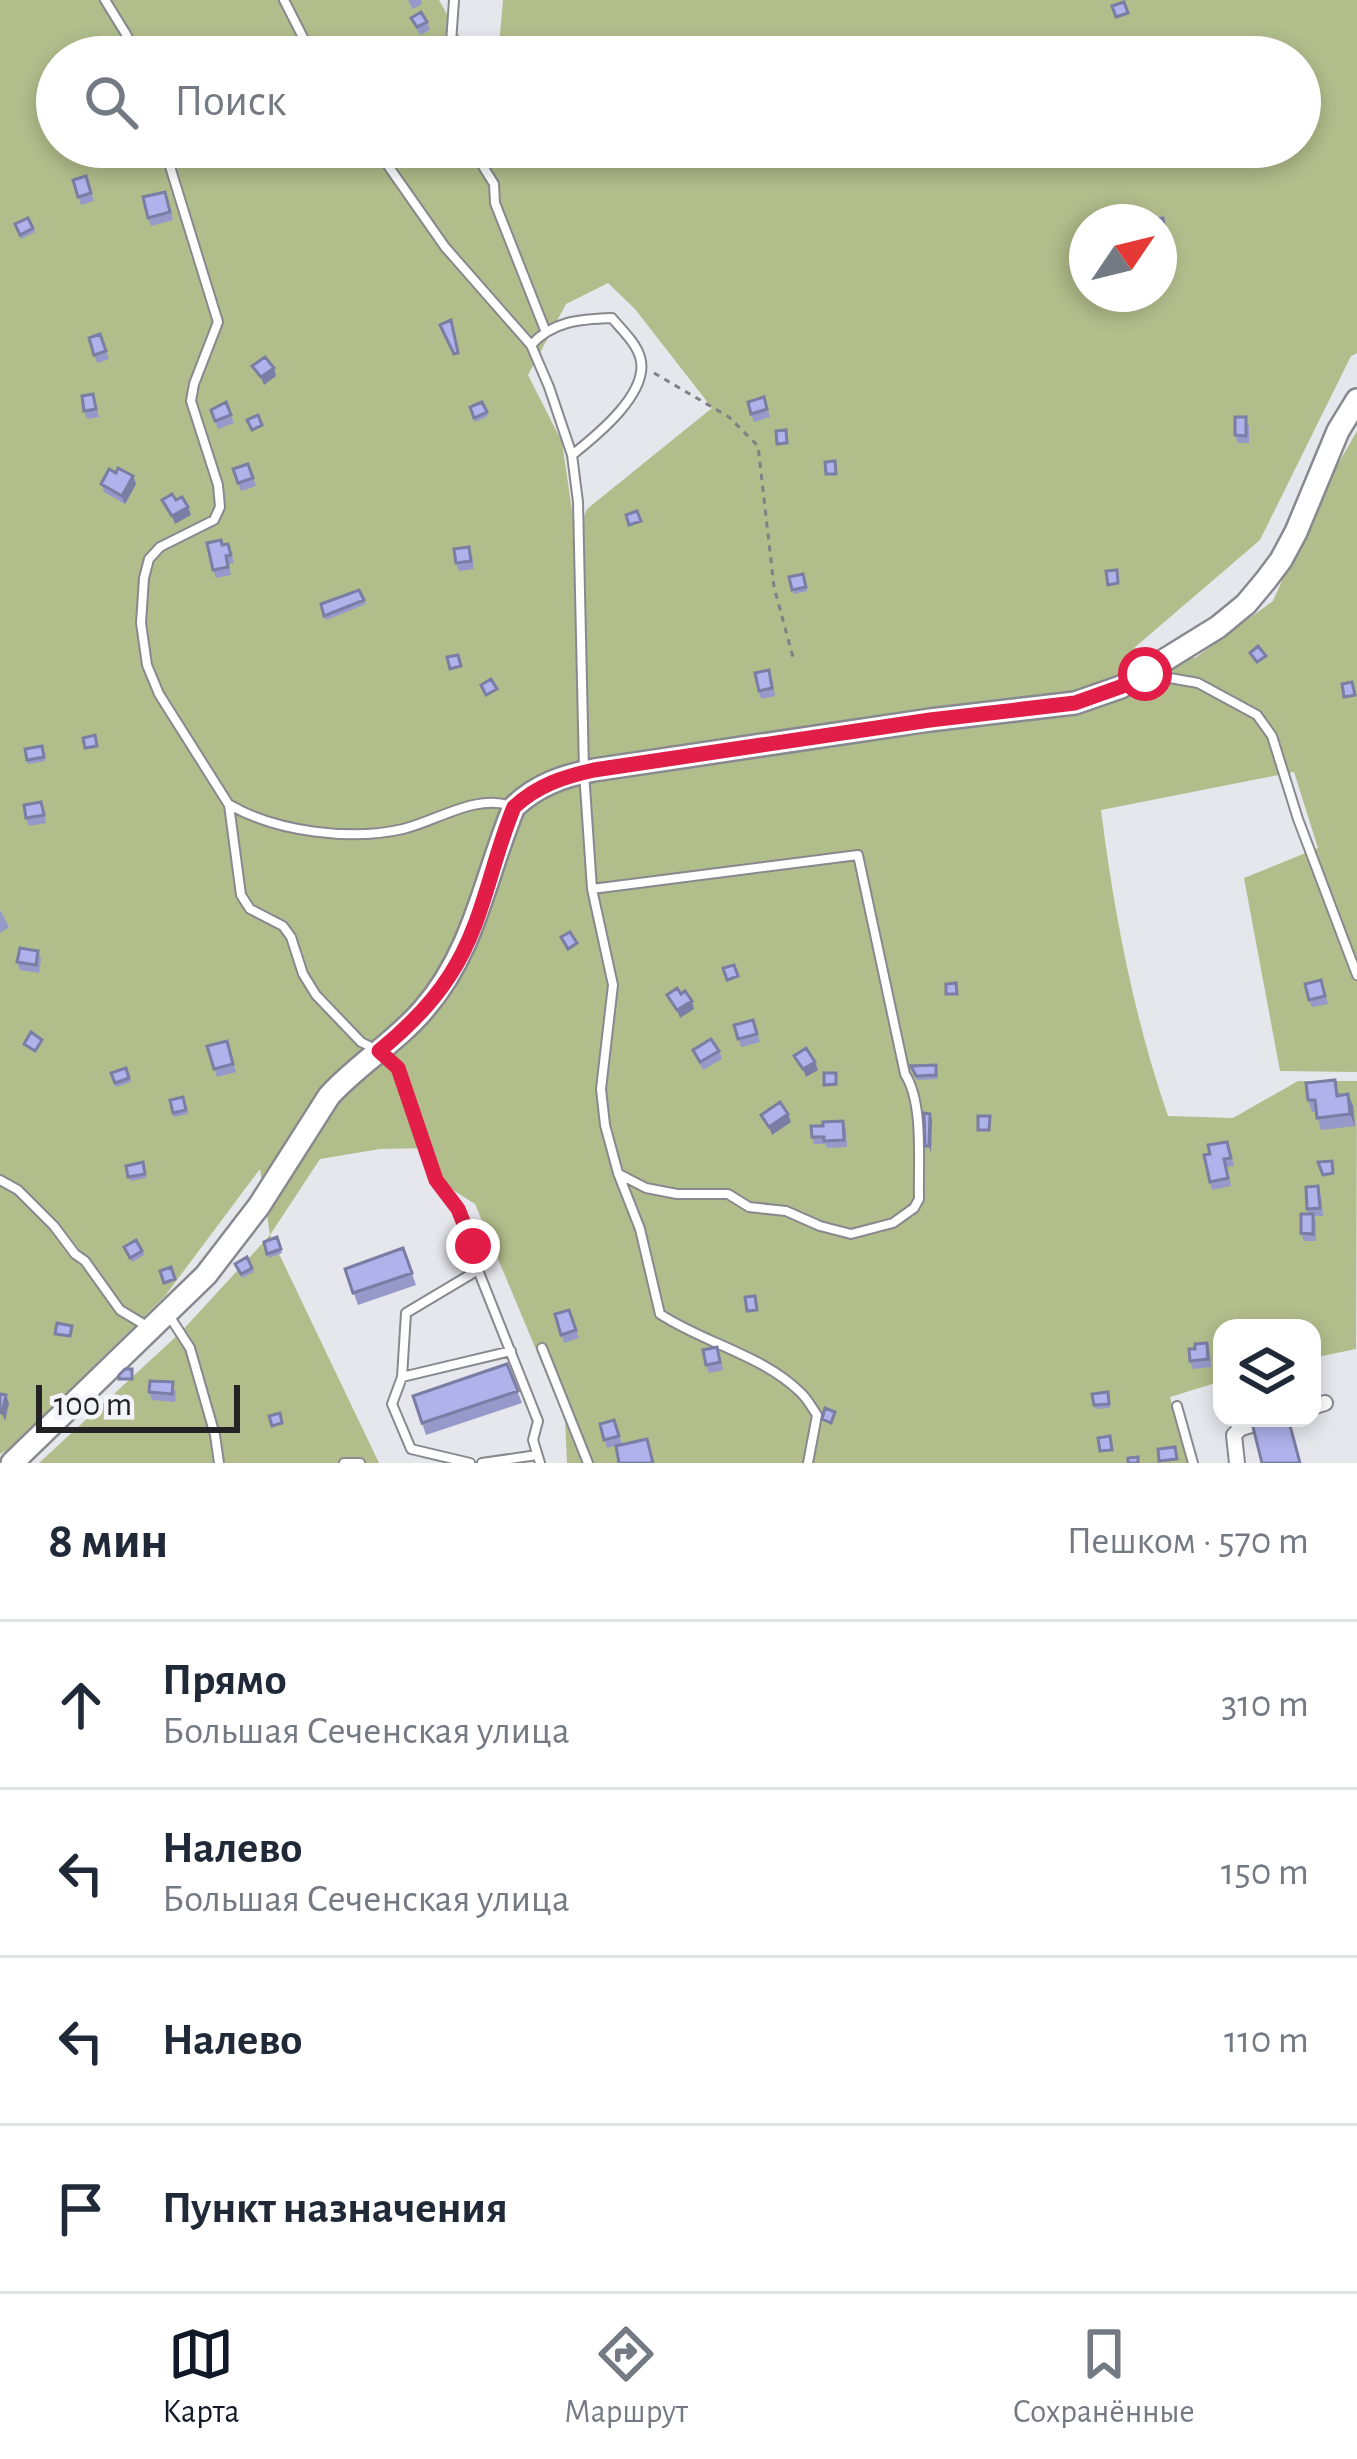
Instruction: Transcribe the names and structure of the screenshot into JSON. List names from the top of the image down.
{
  "scale_bar": "100 m",
  "north": "top right",
  "page": {
    "search": "Поиск",
    "scale": "100 m",
    "heading": ["8 мин", "Пешком · 570 m"],
    "list": [
      ["Прямо", "Большая Сеченская улица", "310 m"],
      ["Налево", "Большая Сеченская улица", "150 m"],
      ["Налево", "110 m"],
      "Пункт назначения"
    ],
    "nav": ["Карта", "Маршрут", "Сохранённые"]
  }
}
